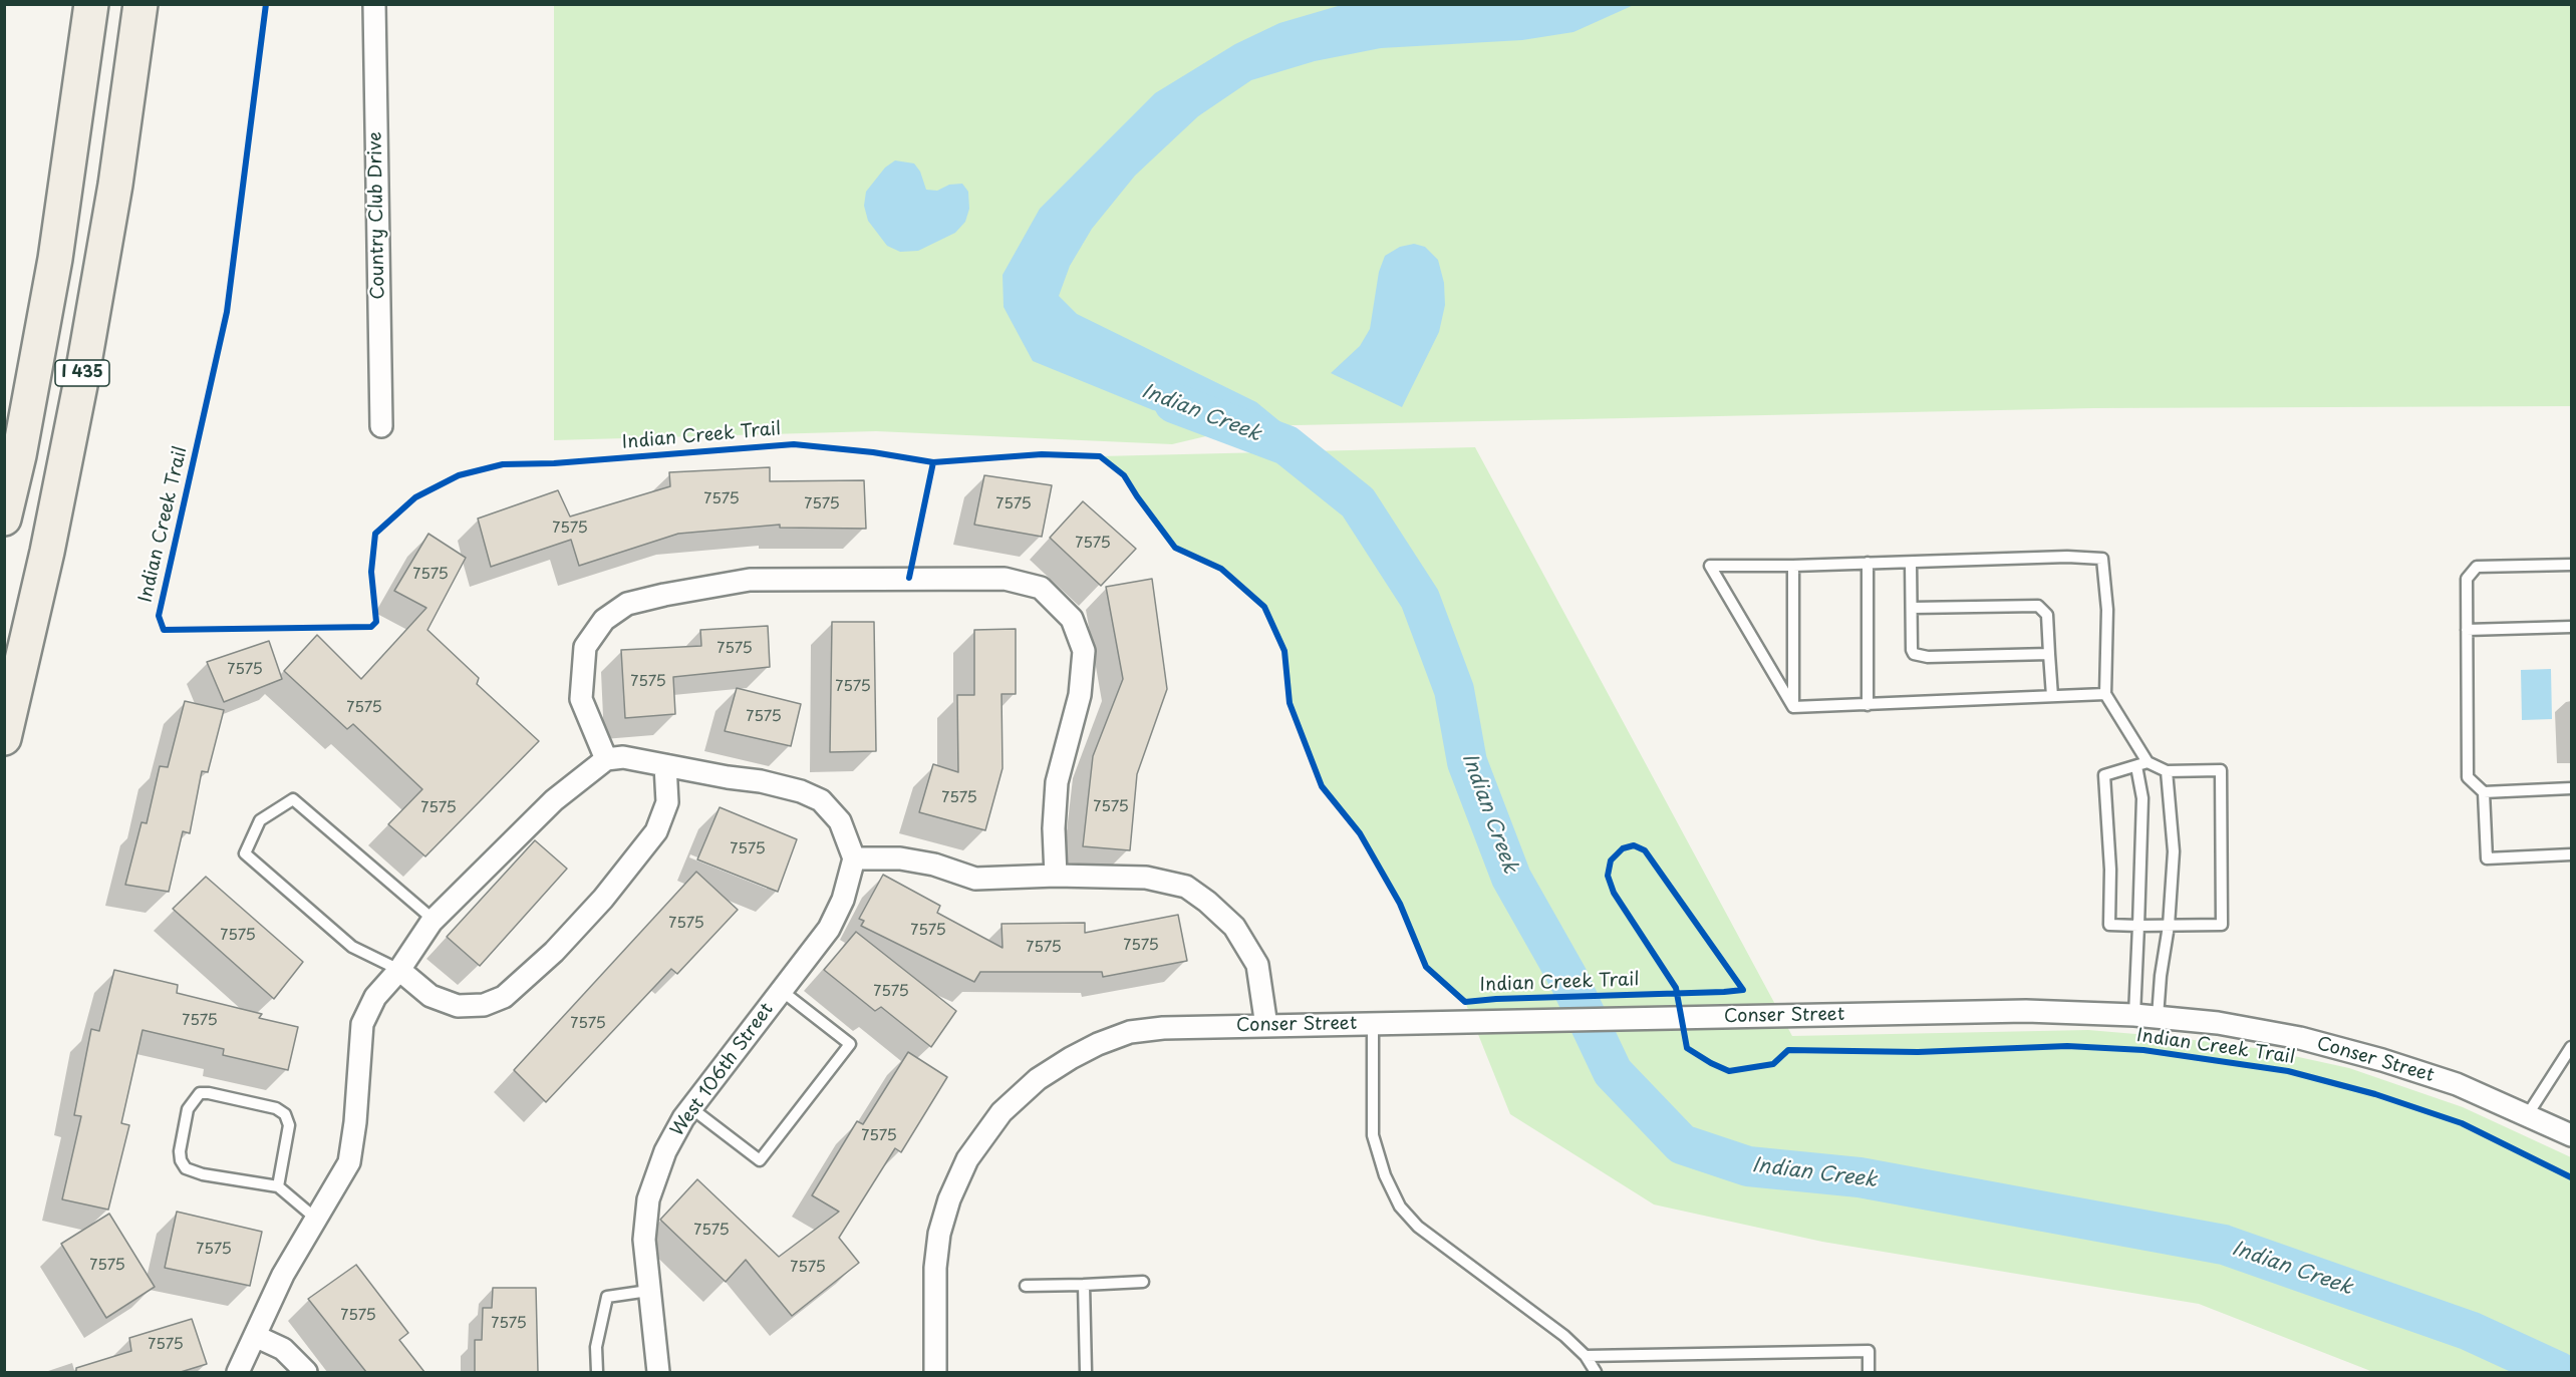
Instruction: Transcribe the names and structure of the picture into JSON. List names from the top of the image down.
{
  "streets": {
    "highway": ["I 435"],
    "street": ["Country Club Drive", "Conser Street", "West 106th Street"],
    "cycle path": ["Indian Creek Trail"]
  },
  "water": ["Indian Creek"],
  "house_numbers": [
    "7575",
    "7575",
    "7575",
    "7575",
    "7575",
    "7575",
    "7575",
    "7575",
    "7575",
    "7575",
    "7575",
    "7575",
    "7575",
    "7575",
    "7575",
    "7575",
    "7575",
    "7575",
    "7575",
    "7575",
    "7575",
    "7575",
    "7575",
    "7575",
    "7575",
    "7575",
    "7575",
    "7575",
    "7575",
    "7575",
    "7575",
    "7575"
  ]
}
